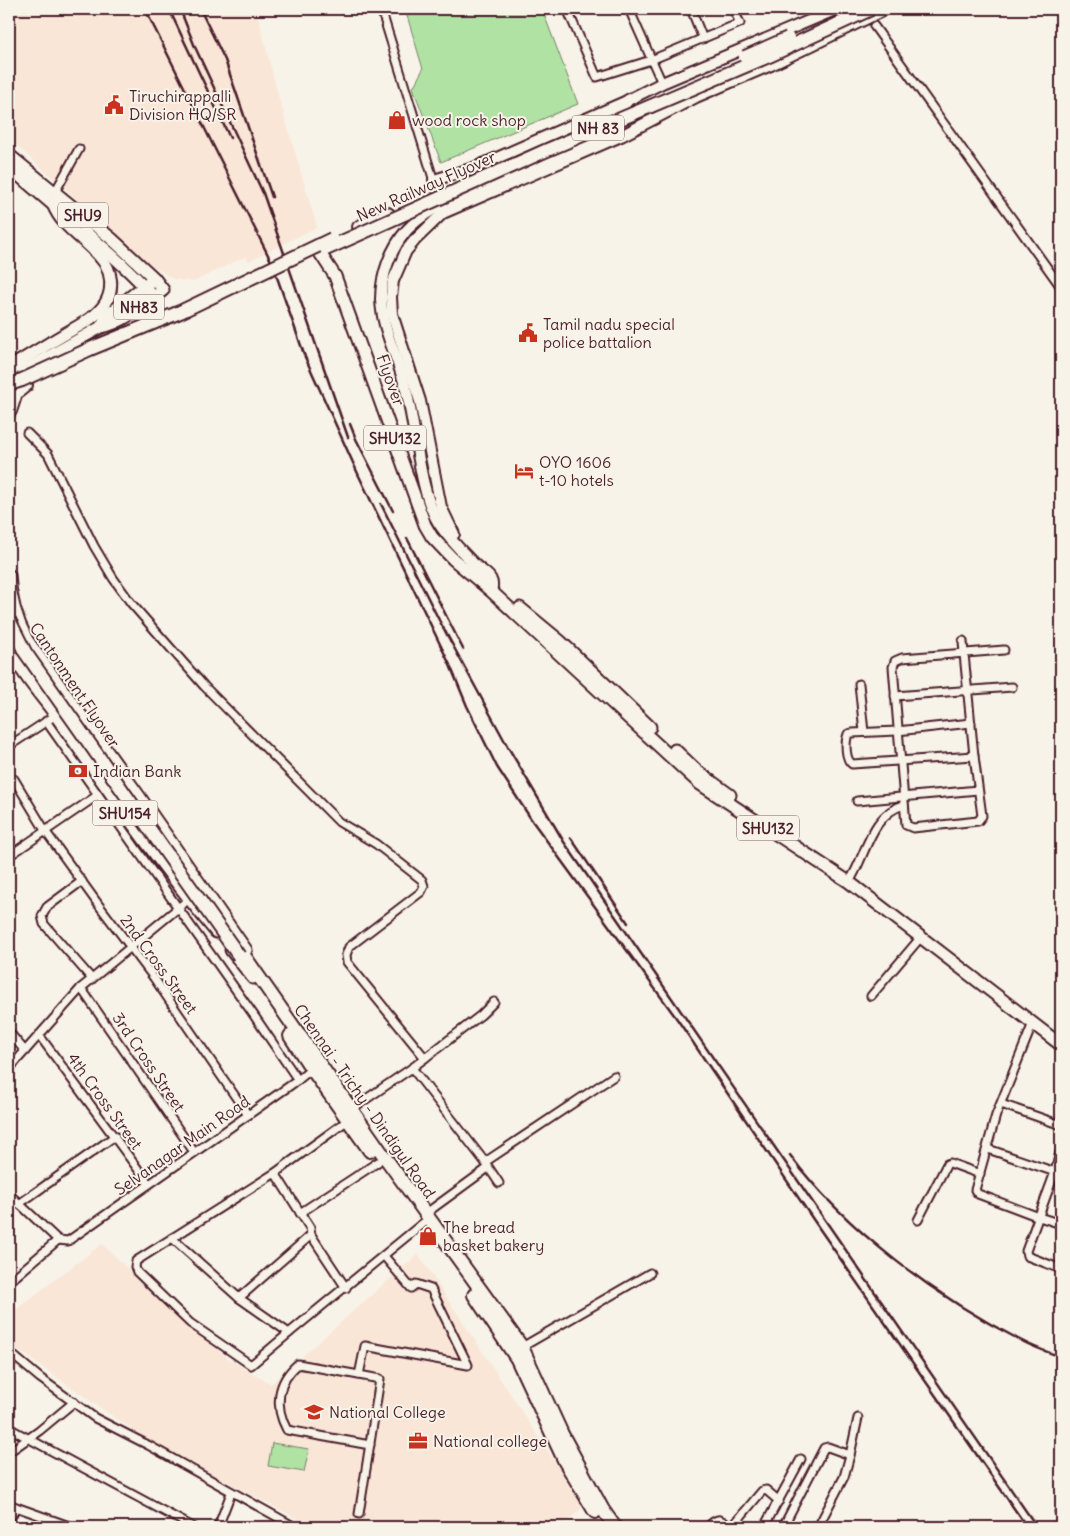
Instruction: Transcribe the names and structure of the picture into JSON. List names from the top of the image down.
{
  "streets": {
    "highway": [
      "NH 83",
      "New Railway Flyover",
      "Cantonment Flyover",
      "Chennai - Trichy - Dindigul Road"
    ],
    "main road": [
      "SHU9",
      "NH83",
      "Flyover",
      "SHU132",
      "SHU154"
    ],
    "street": [
      "2nd Cross Street",
      "3rd Cross Street",
      "4th Cross Street",
      "Selvanagar Main Road"
    ]
  },
  "crossings": [
    ["New Railway Flyover", "Flyover"],
    ["SHU9", "NH83"],
    ["Flyover", "SHU132"],
    ["Cantonment Flyover", "SHU154"],
    ["Cantonment Flyover", "Chennai - Trichy - Dindigul Road"],
    ["SHU154", "Chennai - Trichy - Dindigul Road"],
    ["2nd Cross Street", "Selvanagar Main Road"],
    ["3rd Cross Street", "Selvanagar Main Road"],
    ["4th Cross Street", "Selvanagar Main Road"],
    ["Chennai - Trichy - Dindigul Road", "Selvanagar Main Road"]
  ],
  "places": {
    "public building": ["Tiruchirappalli Division HQ/SR", "Tamil nadu special police battalion"],
    "shop": ["wood rock shop", "The bread basket bakery"],
    "hotel": ["OYO 1606 t-10 hotels"],
    "bank": ["Indian Bank"],
    "school or university": ["National College"],
    "office": ["National college"]
  }
}
